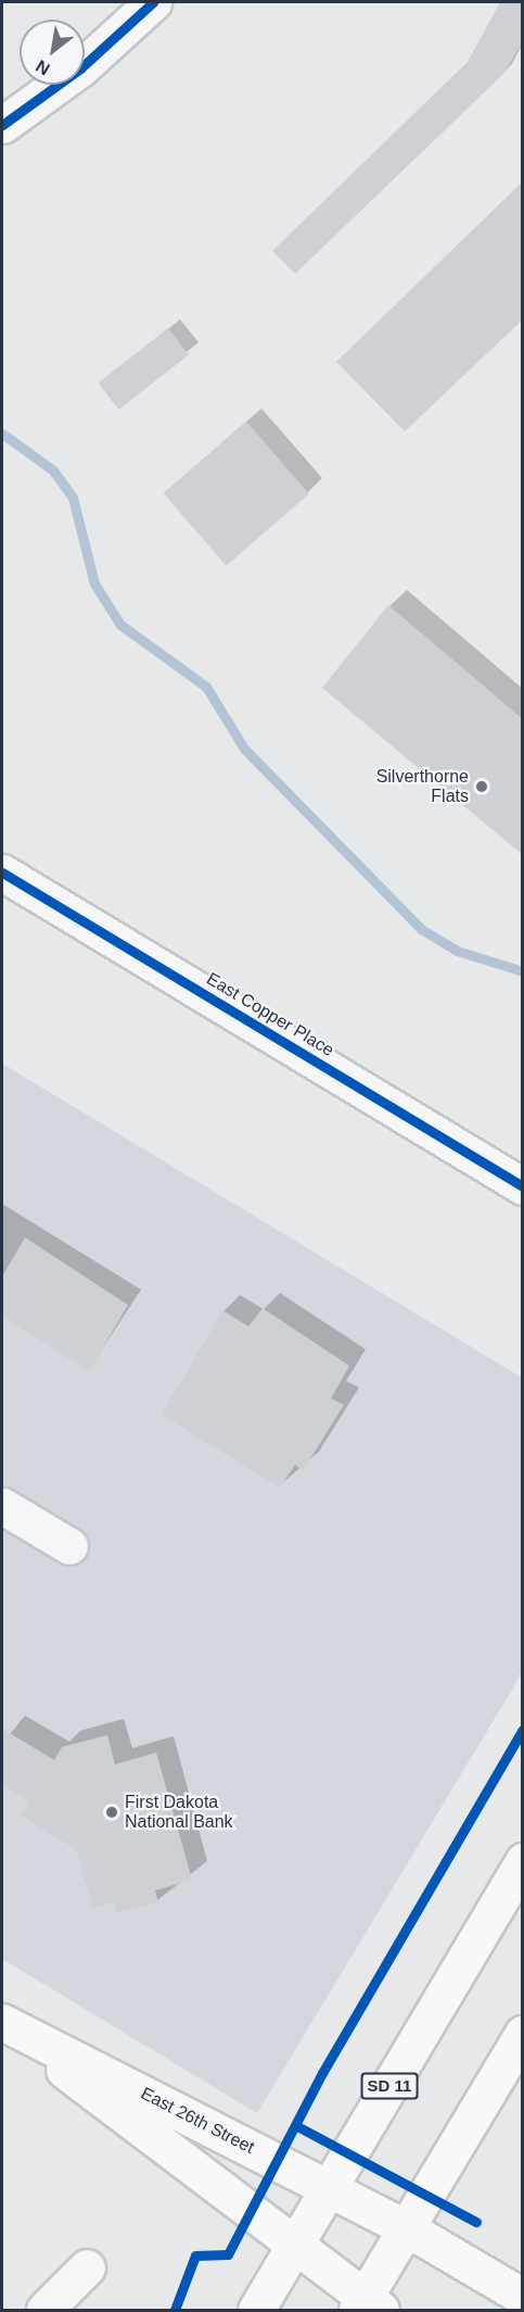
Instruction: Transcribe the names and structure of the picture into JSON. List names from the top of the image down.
{
  "streets": {
    "main road": ["SD 11", "East 26th Street"],
    "street": ["East Copper Place"]
  },
  "crossings": [
    ["SD 11", "East 26th Street"]
  ],
  "places": ["Silverthorne Flats", "First Dakota National Bank"],
  "north": "bottom left"
}
